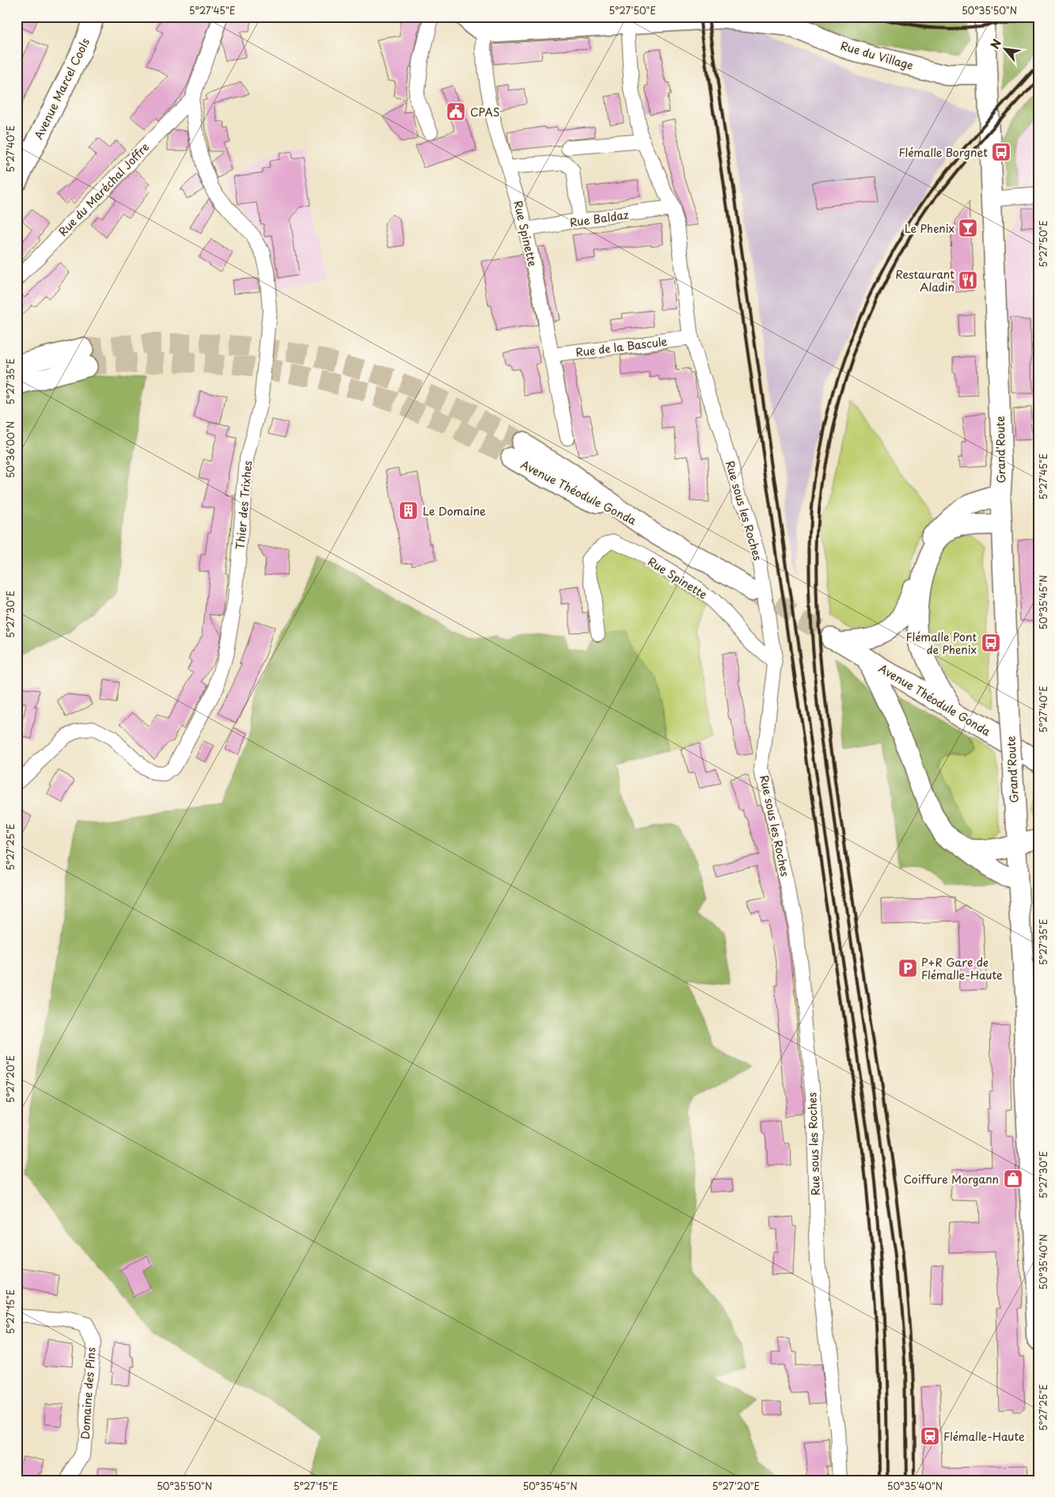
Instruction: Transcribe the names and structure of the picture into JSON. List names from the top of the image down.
{
  "streets": {
    "street": [
      "Rue du Village",
      "Avenue Marcel Cools",
      "Rue du Maréchal Joffre",
      "Rue Baldaz",
      "Rue Spinette",
      "Rue de la Bascule",
      "Grand'Route",
      "Avenue Théodule Gonda",
      "Thier des Trixhes",
      "Rue sous les Roches",
      "Domaine des Pins"
    ]
  },
  "crossings": [
    ["Rue du Village", "Rue Spinette"],
    ["Rue du Village", "Grand'Route"],
    ["Rue du Village", "Rue sous les Roches"],
    ["Rue du Maréchal Joffre", "Thier des Trixhes"],
    ["Rue Baldaz", "Rue Spinette"],
    ["Rue Baldaz", "Rue sous les Roches"],
    ["Rue Spinette", "Rue de la Bascule"],
    ["Rue Spinette", "Rue sous les Roches"],
    ["Rue de la Bascule", "Rue sous les Roches"],
    ["Grand'Route", "Avenue Théodule Gonda"]
  ],
  "places": {
    "public building": ["CPAS"],
    "bus stop": ["Flémalle Borgnet", "Flémalle Pont de Phenix"],
    "bar": ["Le Phenix"],
    "restaurant": ["Restaurant Aladin"],
    "building": ["Le Domaine"],
    "parking": ["P+R Gare de Flémalle-Haute"],
    "shop": ["Coiffure Morgann"],
    "station": ["Flémalle-Haute"]
  },
  "north": "top left",
  "coordinates": [
    "5°27'45\"E",
    "5°27'50\"E",
    "50°35'50\"N",
    "5°27'40\"E",
    "5°27'35\"E",
    "50°36'00\"N",
    "50°35'45\"N",
    "5°27'30\"E",
    "5°27'25\"E",
    "5°27'20\"E",
    "50°35'40\"N",
    "5°27'15\"E"
  ]
}
